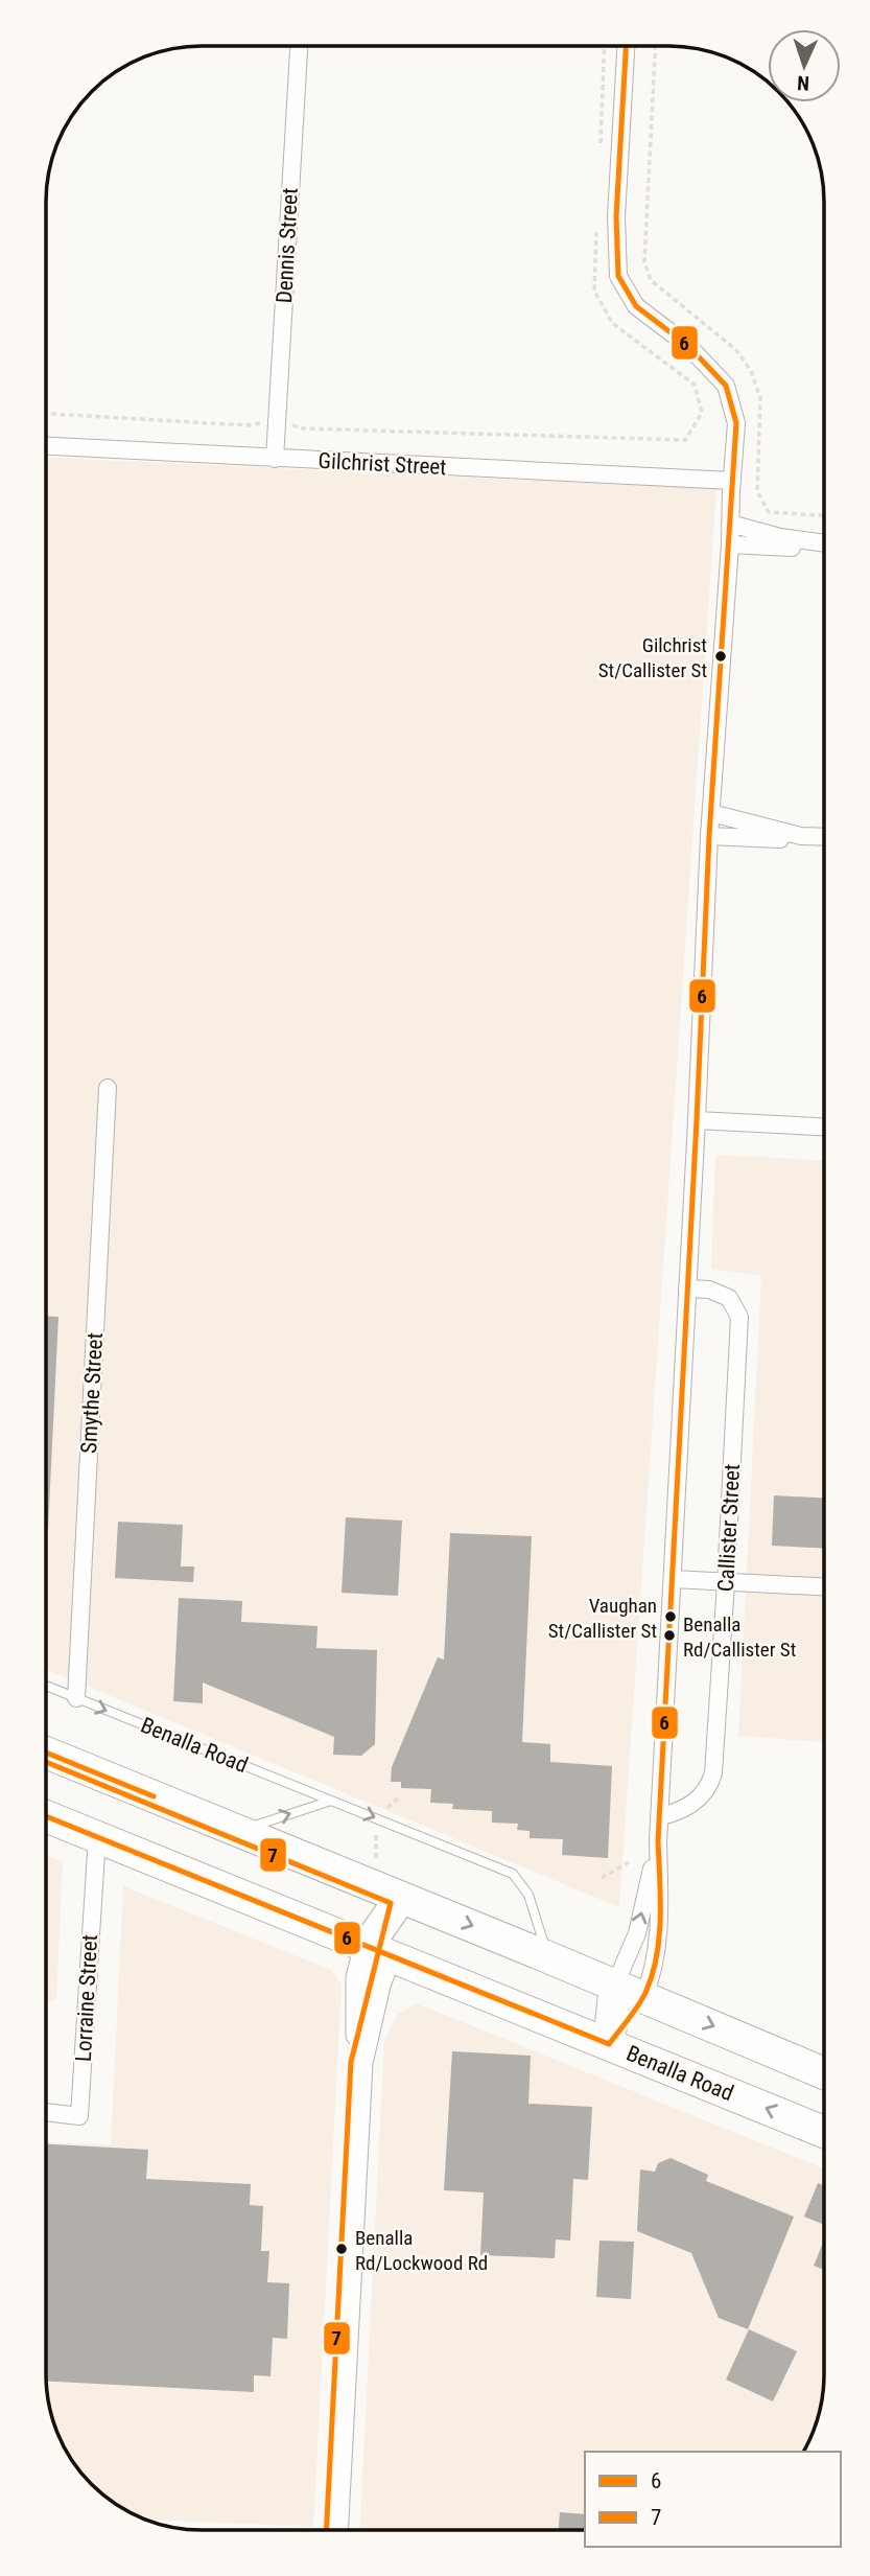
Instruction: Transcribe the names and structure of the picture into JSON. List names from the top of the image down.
{
  "streets": {
    "highway": ["Benalla Road"],
    "street": [
      "Dennis Street",
      "Gilchrist Street",
      "Smythe Street",
      "Callister Street",
      "Lorraine Street"
    ]
  },
  "crossings": [
    ["Dennis Street", "Gilchrist Street"],
    ["Smythe Street", "Benalla Road"],
    ["Benalla Road", "Lorraine Street"]
  ],
  "places": [
    "Gilchrist St/Callister St",
    "Vaughan St/Callister St",
    "Benalla Rd/Callister St",
    "Benalla Rd/Lockwood Rd"
  ],
  "lines": ["transit line 6", "transit line 7"],
  "legend": ["6", "7"],
  "north": "bottom"
}
